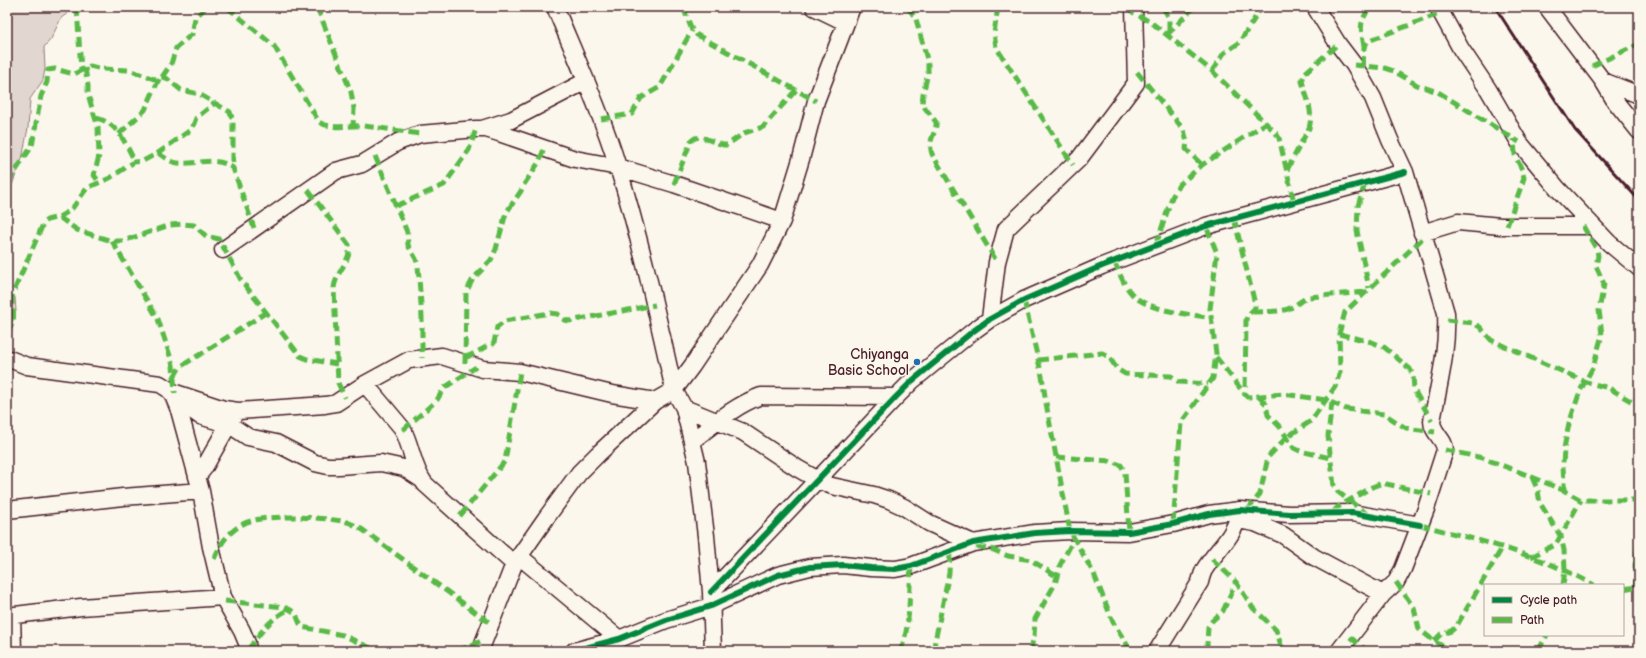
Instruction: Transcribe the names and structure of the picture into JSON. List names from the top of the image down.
{
  "places": ["Chiyanga Basic School"],
  "legend": ["Cycle path", "Path"]
}
